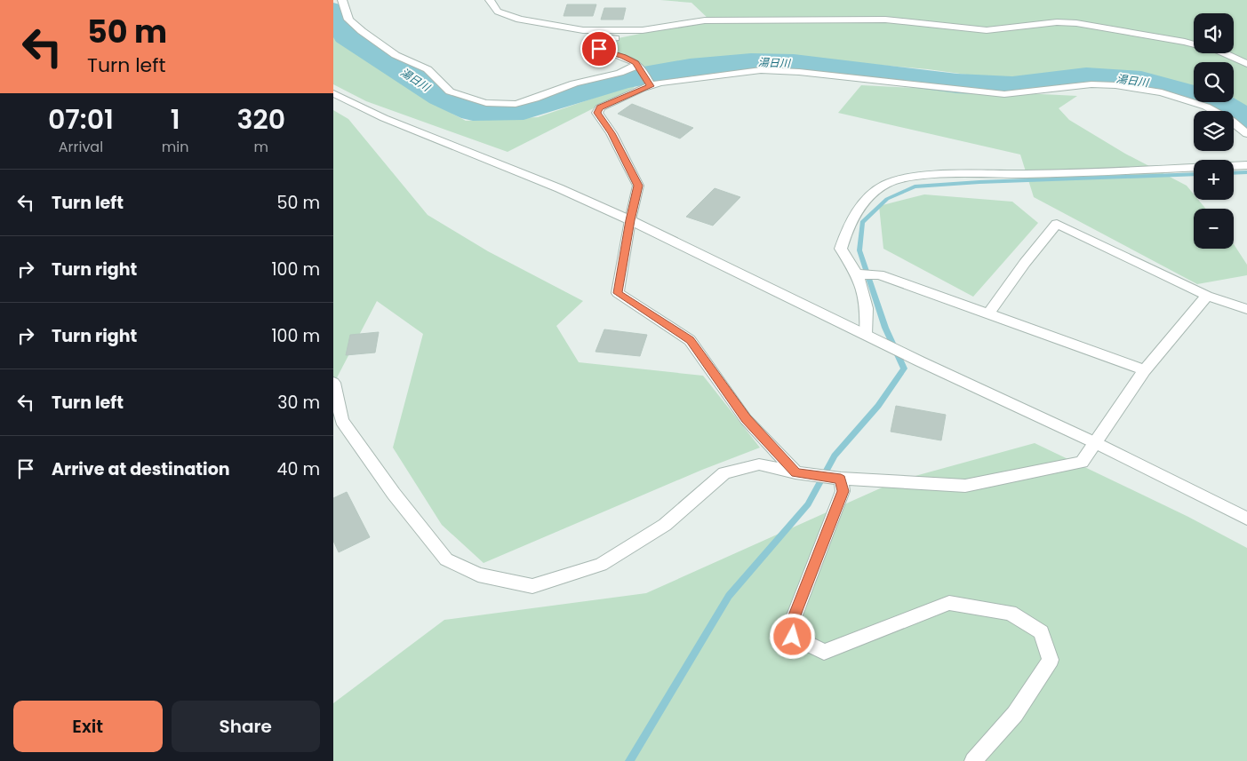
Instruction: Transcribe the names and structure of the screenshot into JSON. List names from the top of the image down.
{
  "water": ["湯日川"],
  "page": {
    "turn": ["50 m", "Turn left"],
    "map_buttons": ["+", "−"],
    "eta": [
      "07:01",
      "Arrival",
      "1",
      "min",
      "320",
      "m"
    ],
    "list": [
      {
        "name": "Turn left",
        "value": "50 m"
      },
      {
        "name": "Turn right",
        "value": "100 m"
      },
      {
        "name": "Turn right",
        "value": "100 m"
      },
      {
        "name": "Turn left",
        "value": "30 m"
      },
      {
        "name": "Arrive at destination",
        "value": "40 m"
      }
    ],
    "buttons": ["Exit", "Share"]
  }
}
